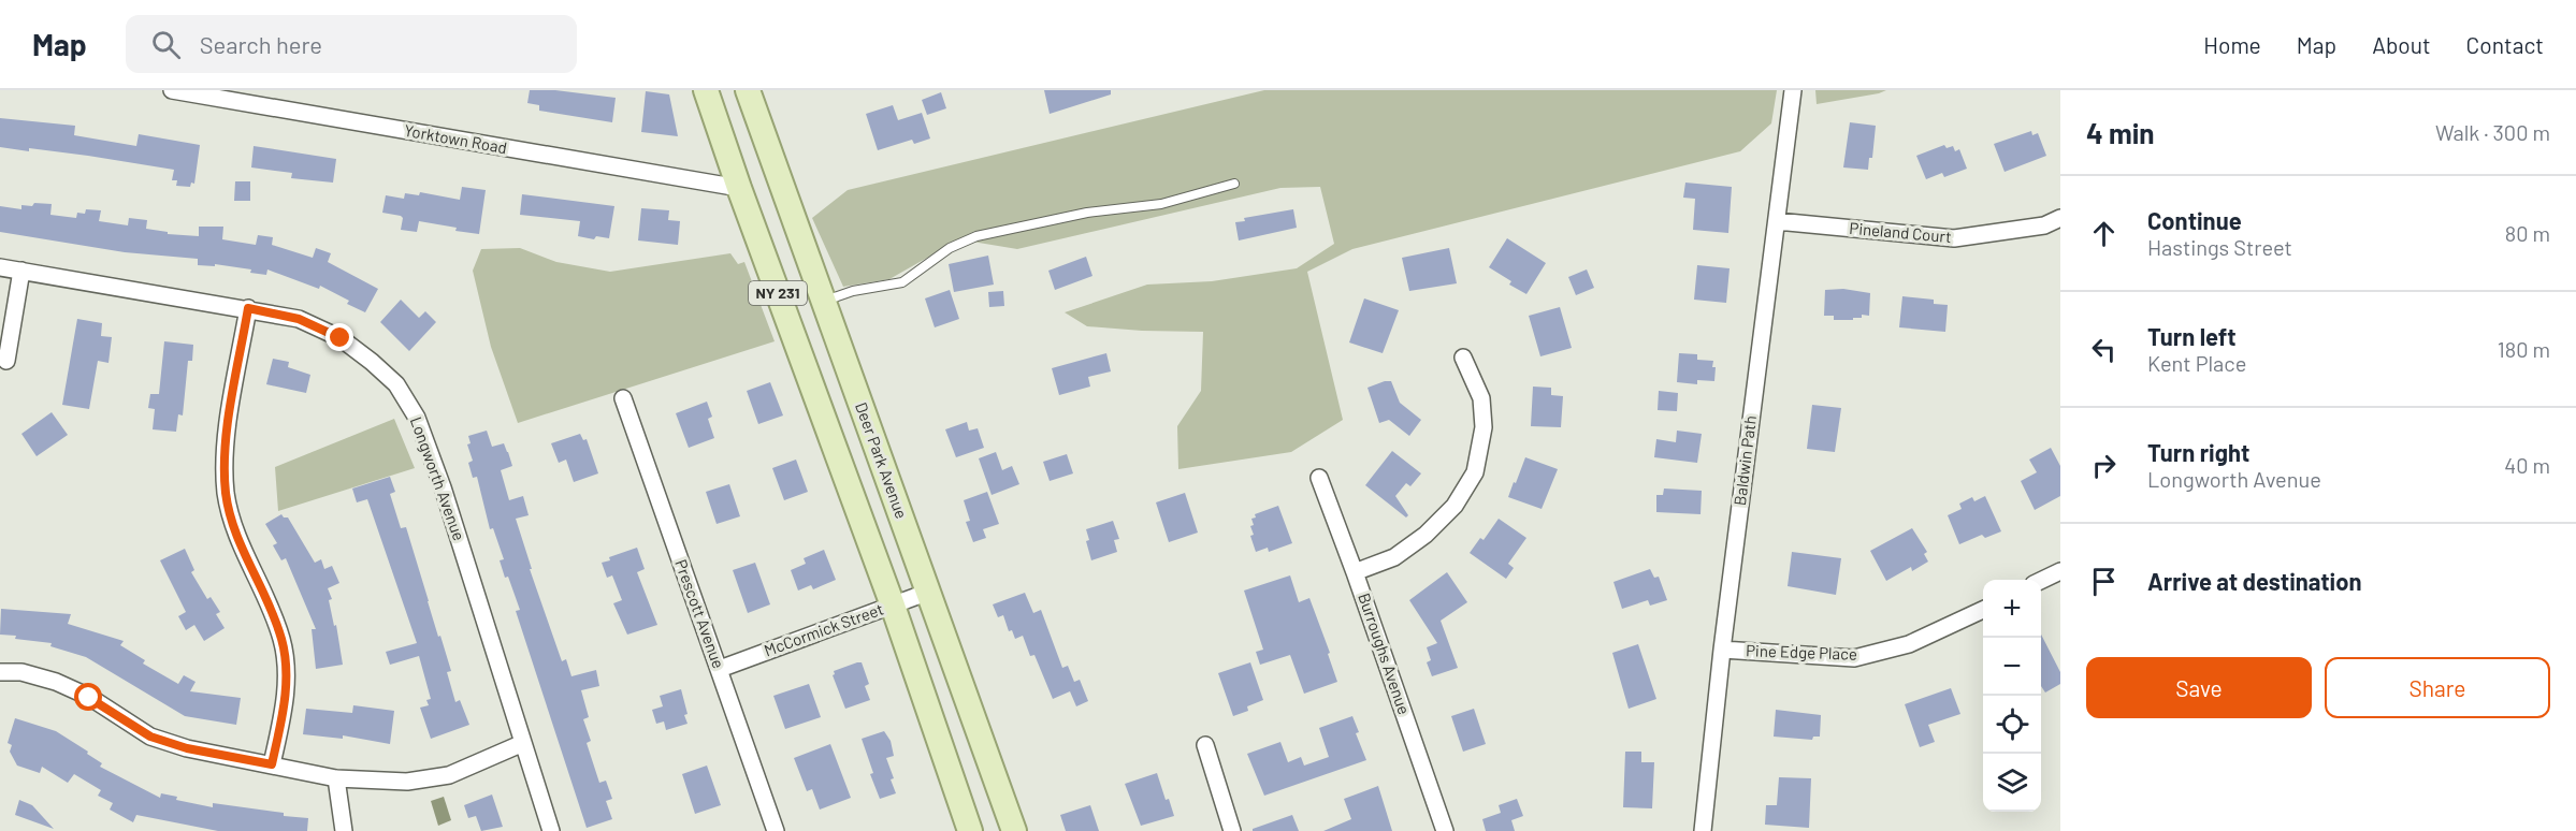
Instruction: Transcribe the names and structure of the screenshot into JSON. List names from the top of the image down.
{
  "streets": {
    "main road": ["NY 231", "Deer Park Avenue"],
    "street": [
      "Yorktown Road",
      "Pineland Court",
      "Baldwin Path",
      "Longworth Avenue",
      "Prescott Avenue",
      "McCormick Street",
      "Pine Edge Place",
      "Burroughs Avenue"
    ]
  },
  "crossings": [
    ["Yorktown Road", "NY 231"],
    ["Pineland Court", "Baldwin Path"],
    ["NY 231", "McCormick Street"],
    ["Deer Park Avenue", "McCormick Street"],
    ["Baldwin Path", "Pine Edge Place"],
    ["Prescott Avenue", "McCormick Street"]
  ],
  "page": {
    "header": "Map",
    "search": "Search here",
    "nav": [
      "Home",
      "Map",
      "About",
      "Contact"
    ],
    "heading": ["4 min", "Walk · 300 m"],
    "list": [
      ["Continue", "Hastings Street", "80 m"],
      ["Turn left", "Kent Place", "180 m"],
      ["Turn right", "Longworth Avenue", "40 m"],
      "Arrive at destination"
    ],
    "map_buttons": ["+", "−"],
    "buttons": ["Save", "Share"]
  }
}
